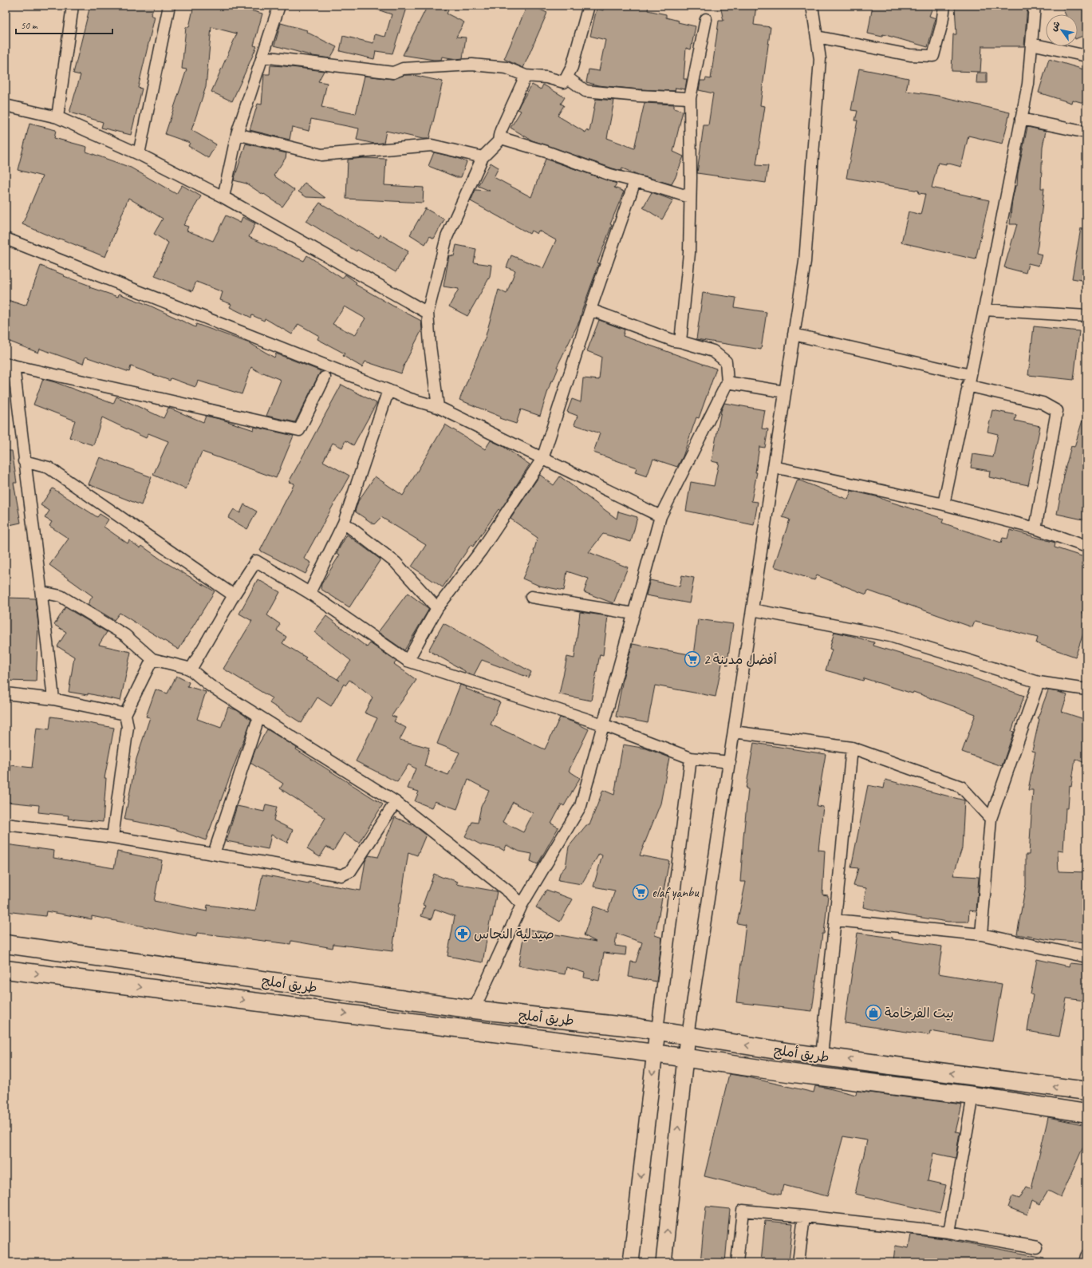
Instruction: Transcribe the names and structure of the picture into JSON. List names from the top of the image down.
{
  "streets": {
    "highway": ["طريق أملج"]
  },
  "places": {
    "supermarket": ["2 أفضل مدينة", "elaf yanbu"],
    "pharmacy": ["صيدلية النحاس"],
    "shop": ["بيت الفرخامة"]
  },
  "scale_bar": "50 m",
  "north": "top left"
}
